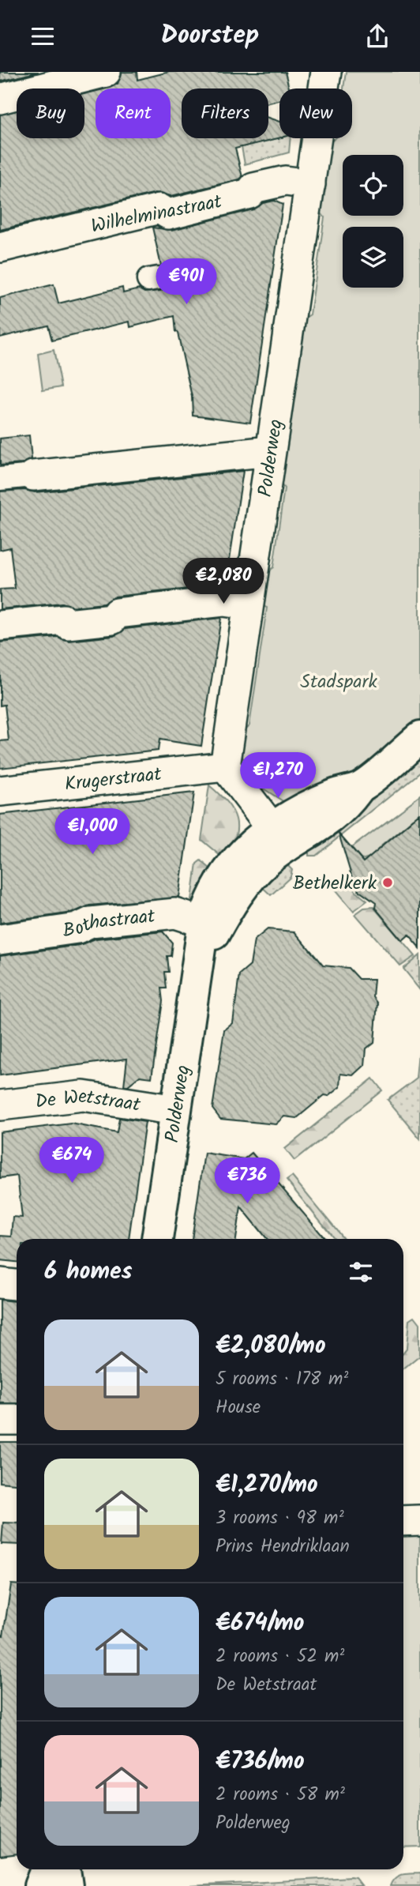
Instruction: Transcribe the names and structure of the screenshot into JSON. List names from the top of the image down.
{
  "streets": {
    "main road": ["Polderweg"],
    "street": [
      "Wilhelminastraat",
      "Krugerstraat",
      "Bothastraat",
      "De Wetstraat"
    ]
  },
  "crossings": [
    ["Wilhelminastraat", "Polderweg"],
    ["Polderweg", "Krugerstraat"],
    ["Polderweg", "Bothastraat"],
    ["Polderweg", "De Wetstraat"]
  ],
  "parks": ["Stadspark"],
  "places": ["Bethelkerk"],
  "page": {
    "header": "Doorstep",
    "chip": [
      "Buy",
      "Rent",
      "Filters",
      "New"
    ],
    "price": [
      "€901",
      "€2,080",
      "€1,270",
      "€1,000",
      "€674",
      "€736"
    ],
    "heading": "6 homes",
    "list": [
      {
        "name": "€2,080/mo",
        "note": "5 rooms · 178 m² · House"
      },
      {
        "name": "€1,270/mo",
        "note": "3 rooms · 98 m² · Prins Hendriklaan"
      },
      {
        "name": "€674/mo",
        "note": "2 rooms · 52 m² · De Wetstraat"
      },
      {
        "name": "€736/mo",
        "note": "2 rooms · 58 m² · Polderweg"
      }
    ]
  }
}
